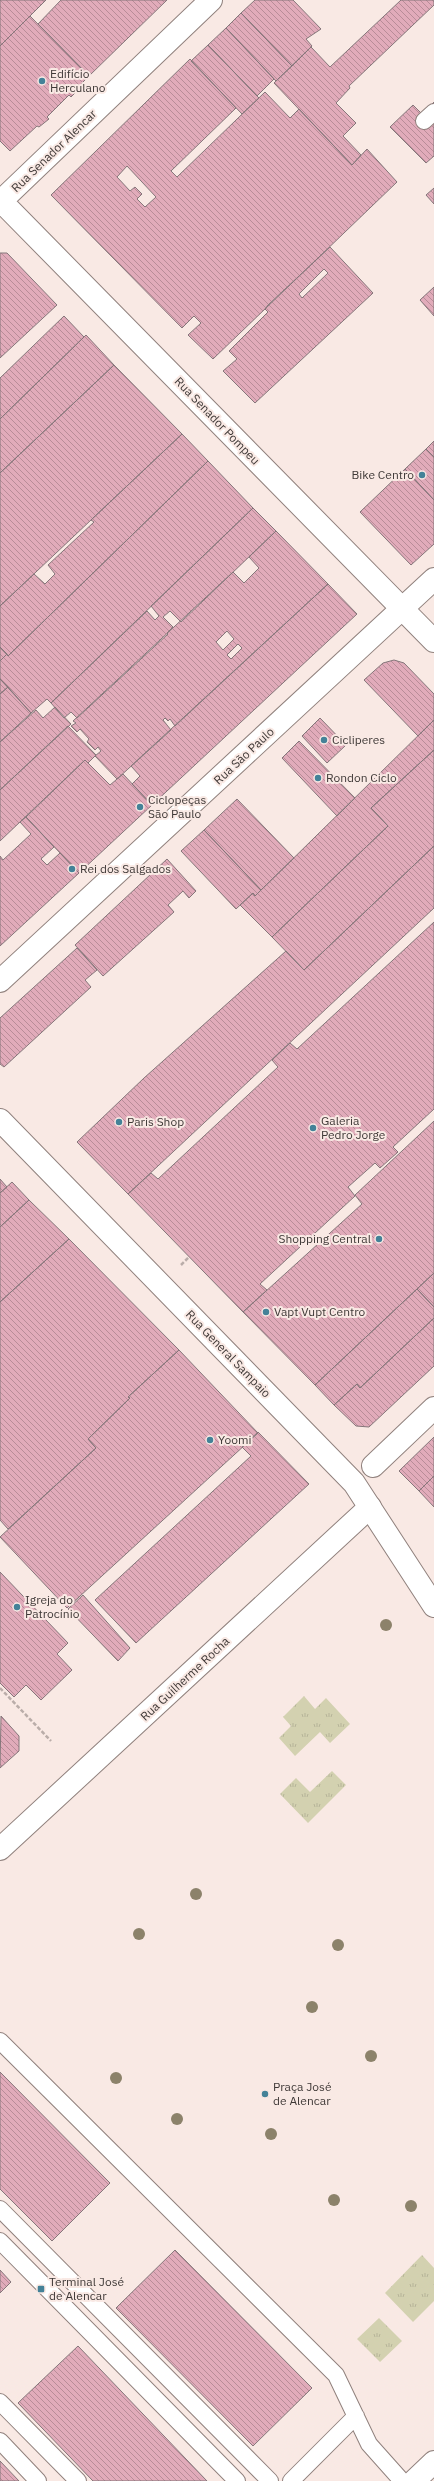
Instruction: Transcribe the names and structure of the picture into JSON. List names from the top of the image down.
{
  "streets": {
    "street": [
      "Rua Senador Alencar",
      "Rua Senador Pompeu",
      "Rua São Paulo",
      "Rua General Sampaio",
      "Rua Guilherme Rocha"
    ]
  },
  "crossings": [
    ["Rua Senador Alencar", "Rua Senador Pompeu"],
    ["Rua Senador Pompeu", "Rua São Paulo"],
    ["Rua General Sampaio", "Rua Guilherme Rocha"]
  ],
  "places": {
    "other": [
      "Edifício Herculano",
      "Bike Centro",
      "Cicliperes",
      "Rondon Ciclo",
      "Ciclopeças São Paulo",
      "Rei dos Salgados",
      "Paris Shop",
      "Galeria Pedro Jorge",
      "Shopping Central",
      "Vapt Vupt Centro",
      "Yoomi",
      "Igreja do Patrocínio",
      "Praça José de Alencar"
    ],
    "transit": ["Terminal José de Alencar"]
  }
}
